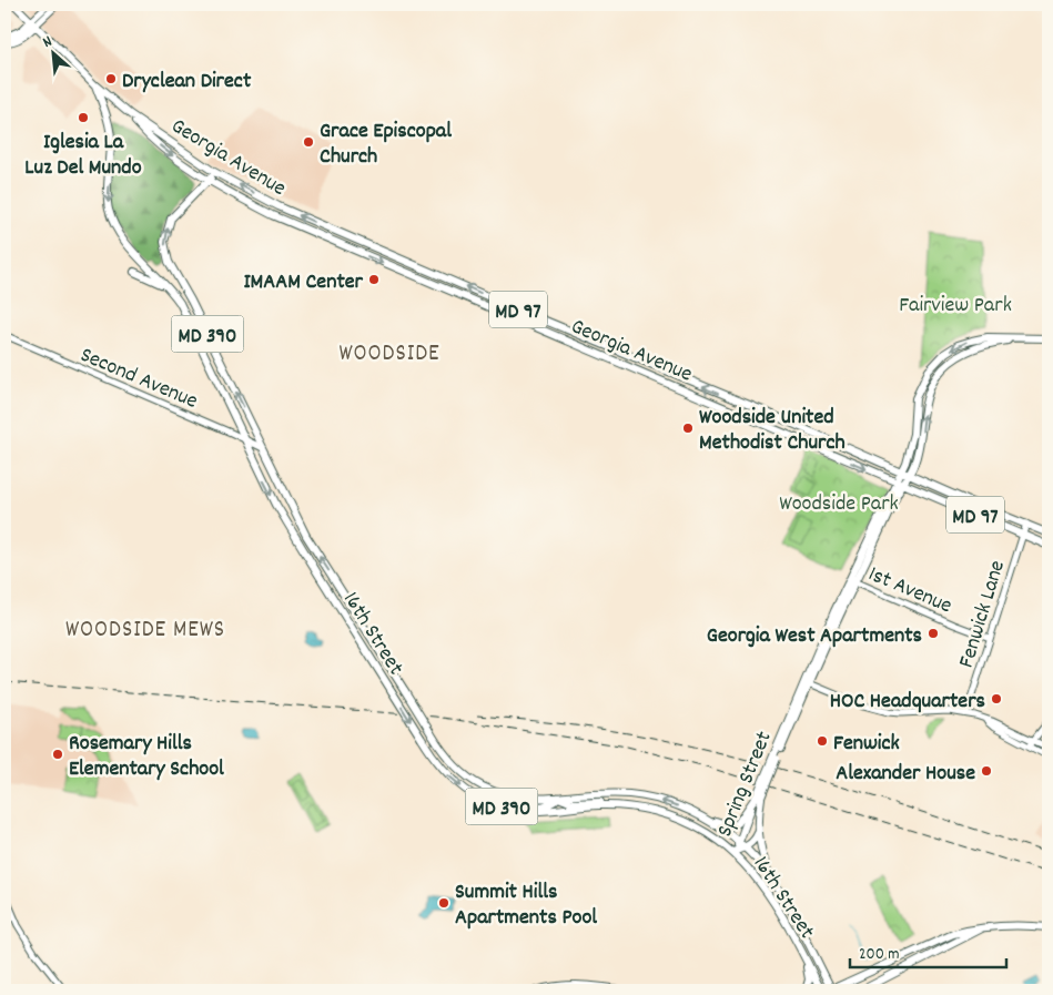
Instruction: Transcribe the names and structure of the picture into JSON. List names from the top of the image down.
{
  "streets": {
    "main road": [
      "Georgia Avenue",
      "MD 97",
      "MD 390",
      "16th Street",
      "Spring Street"
    ],
    "street": ["Second Avenue", "1st Avenue", "Fenwick Lane"]
  },
  "crossings": [
    ["Georgia Avenue", "Fenwick Lane"],
    ["Georgia Avenue", "16th Street"],
    ["Georgia Avenue", "Spring Street"],
    ["Second Avenue", "16th Street"],
    ["1st Avenue", "Fenwick Lane"],
    ["1st Avenue", "Spring Street"],
    ["16th Street", "Spring Street"]
  ],
  "districts": ["WOODSIDE", "WOODSIDE MEWS"],
  "parks": ["Fairview Park", "Woodside Park"],
  "places": [
    "Dryclean Direct",
    "Iglesia La Luz Del Mundo",
    "Grace Episcopal Church",
    "IMAAM Center",
    "Woodside United Methodist Church",
    "Georgia West Apartments",
    "HOC Headquarters",
    "Fenwick",
    "Rosemary Hills Elementary School",
    "Alexander House",
    "Summit Hills Apartments Pool"
  ],
  "scale_bar": "200 m",
  "north": "top left"
}
